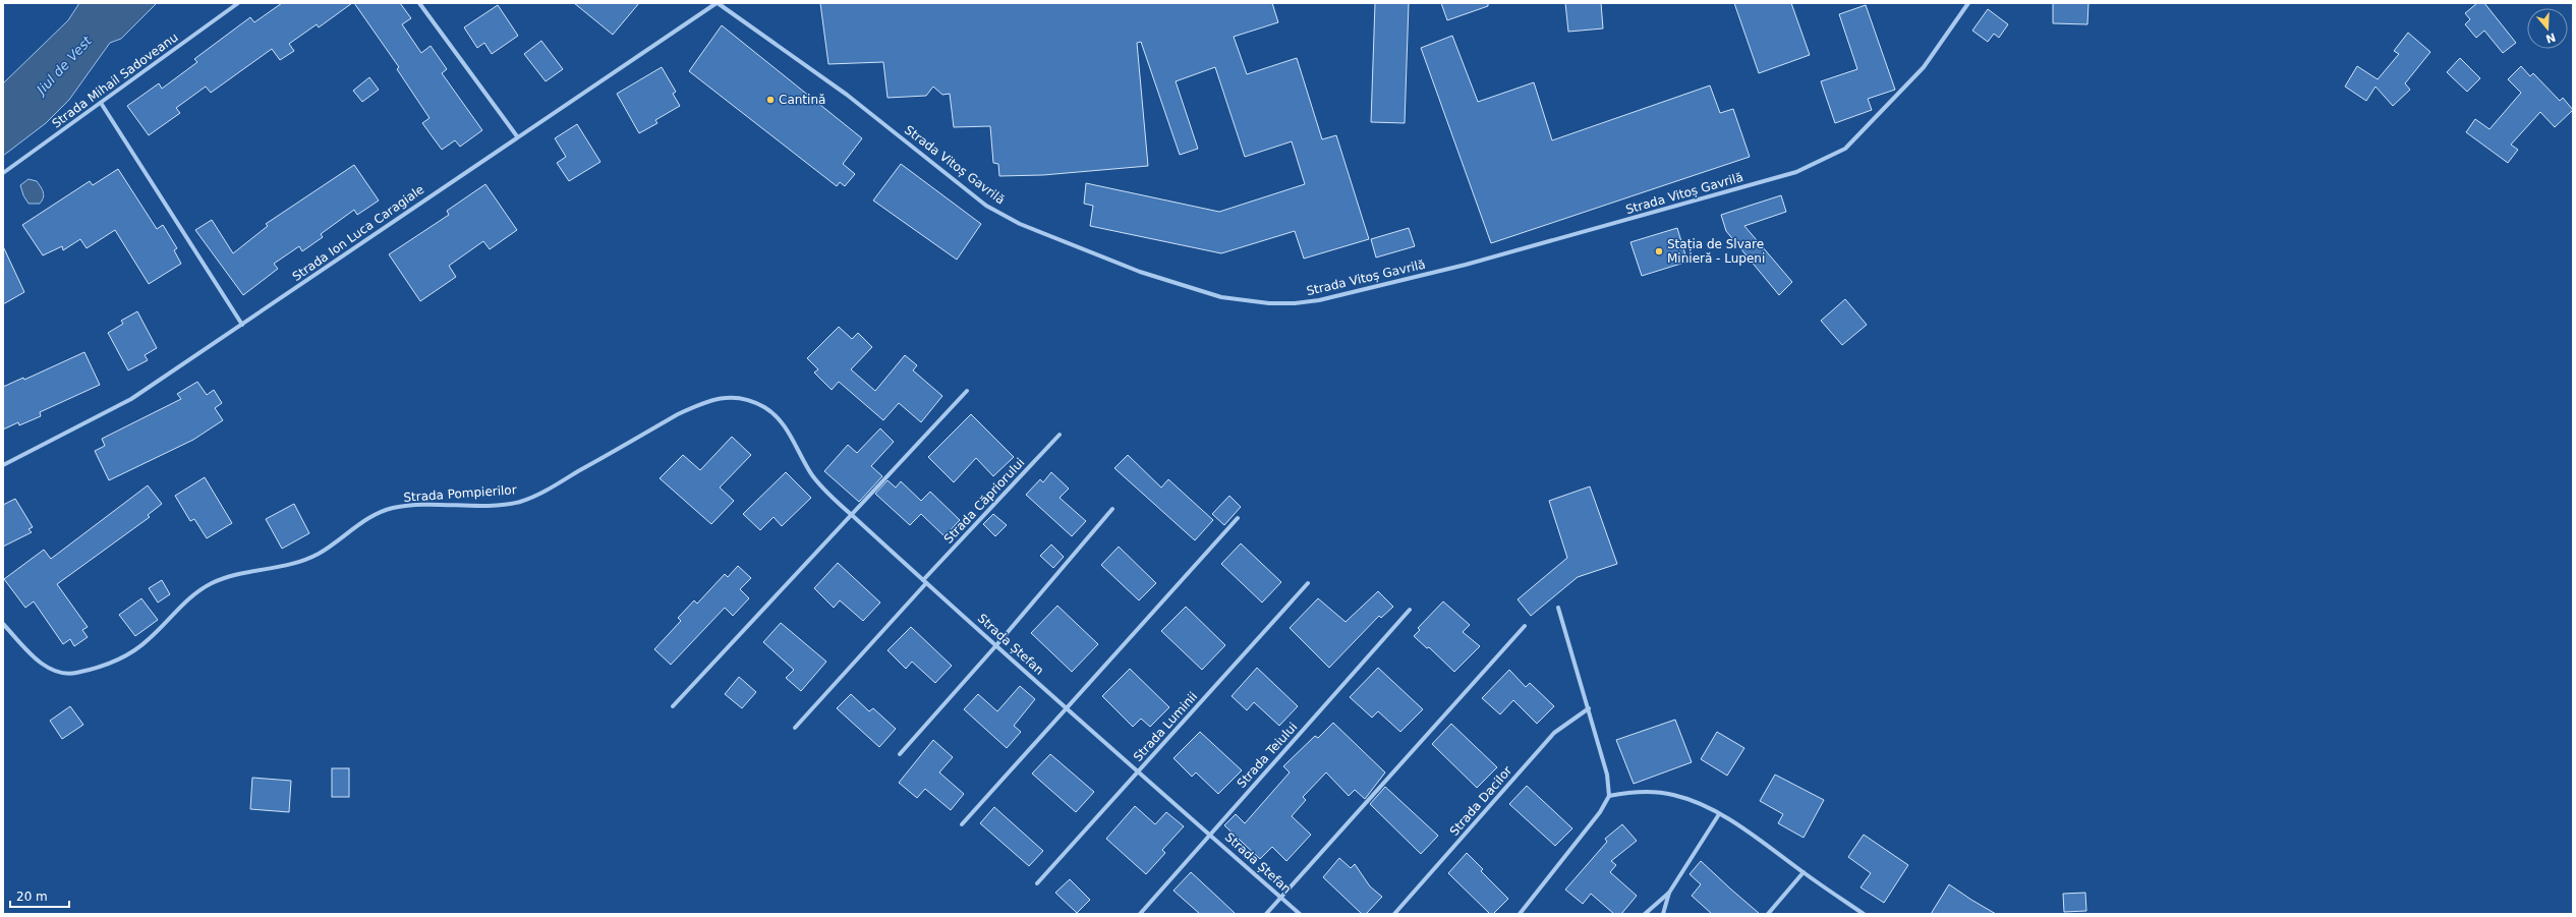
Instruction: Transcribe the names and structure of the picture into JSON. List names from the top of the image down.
{
  "streets": {
    "street": [
      "Strada Mihail Sadoveanu",
      "Strada Vitoș Gavrilă",
      "Strada Ion Luca Caragiale",
      "Strada Pompierilor",
      "Strada Căpriorului",
      "Strada Ștefan",
      "Strada Luminii",
      "Strada Teiului",
      "Strada Dacilor"
    ]
  },
  "crossings": [
    ["Strada Vitoș Gavrilă", "Strada Ion Luca Caragiale"],
    ["Strada Pompierilor", "Strada Ștefan"],
    ["Strada Căpriorului", "Strada Ștefan"],
    ["Strada Ștefan", "Strada Luminii"],
    ["Strada Ștefan", "Strada Teiului"]
  ],
  "water": ["Jiul de Vest"],
  "places": ["Cantină", "Stația de Slvare Minieră - Lupeni"],
  "scale_bar": "20 m",
  "north": "bottom"
}
